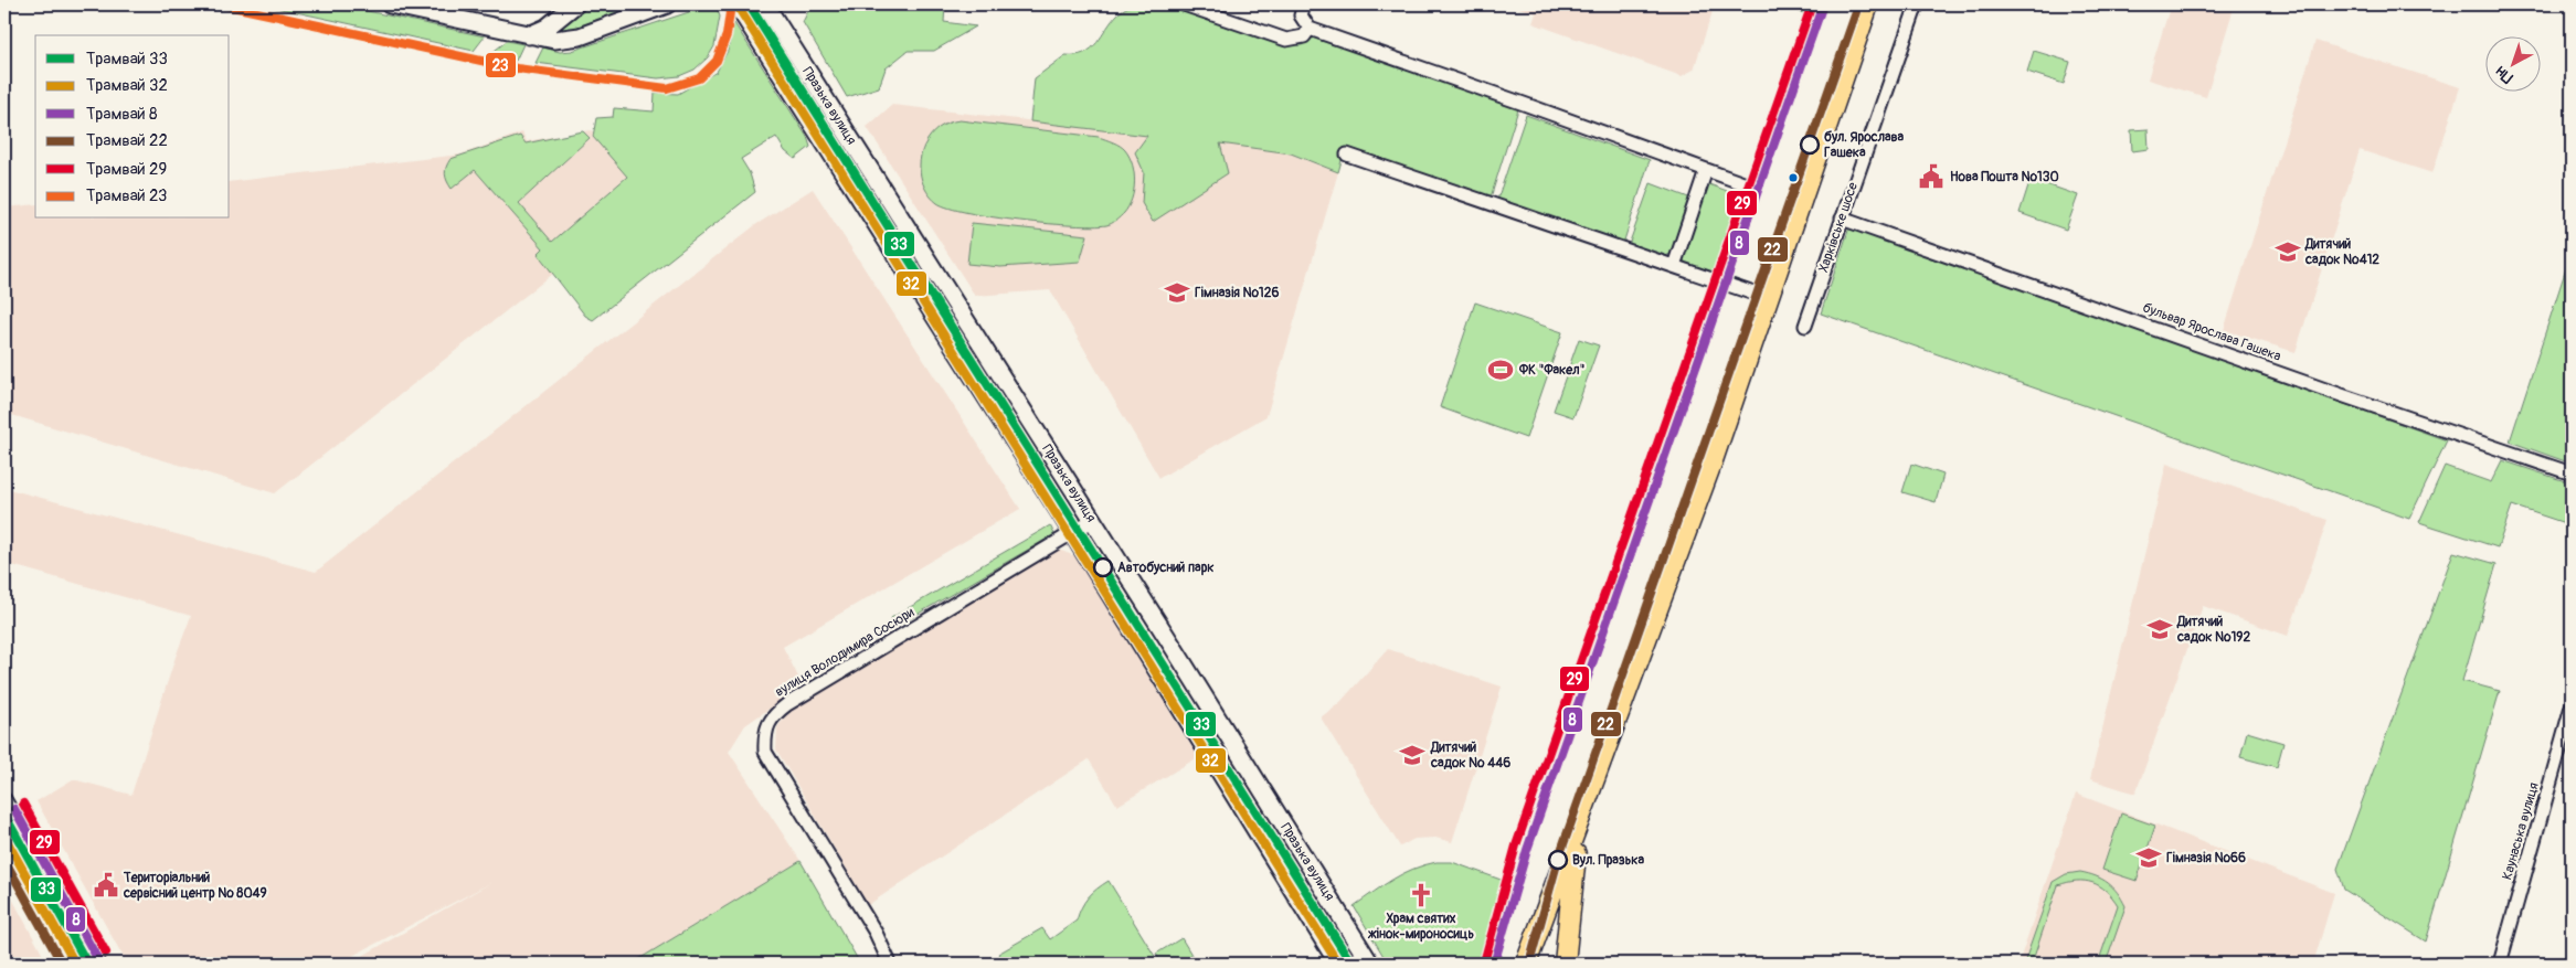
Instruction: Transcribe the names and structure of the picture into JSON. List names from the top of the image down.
{
  "streets": {
    "street": [
      "Празька вулиця",
      "Харківське шосе",
      "бульвар Ярослава Гашека",
      "вулиця Володимира Сосюри",
      "Каунаська вулиця"
    ]
  },
  "crossings": [
    ["Празька вулиця", "вулиця Володимира Сосюри"],
    ["Харківське шосе", "бульвар Ярослава Гашека"]
  ],
  "places": {
    "other": ["бул. Ярослава Гашека", "Автобусний парк", "Вул. Празька"],
    "public building": ["Нова Пошта №130", "Територіальний сервісний центр № 8049"],
    "school or university": [
      "Дитячий садок №412",
      "Гімназія №126",
      "Дитячий садок №192",
      "Дитячий садок № 446",
      "Гімназія №66"
    ],
    "sports": ["ФК \"Факел\""],
    "church": ["Храм святих жінок-мироносиць"]
  },
  "lines": [
    "tram line 33",
    "tram line 8",
    "tram line 29",
    "tram line 23",
    "tram line 32",
    "tram line 22"
  ],
  "legend": [
    "Трамвай 33",
    "Трамвай 32",
    "Трамвай 8",
    "Трамвай 22",
    "Трамвай 29",
    "Трамвай 23"
  ],
  "north": "bottom left"
}
